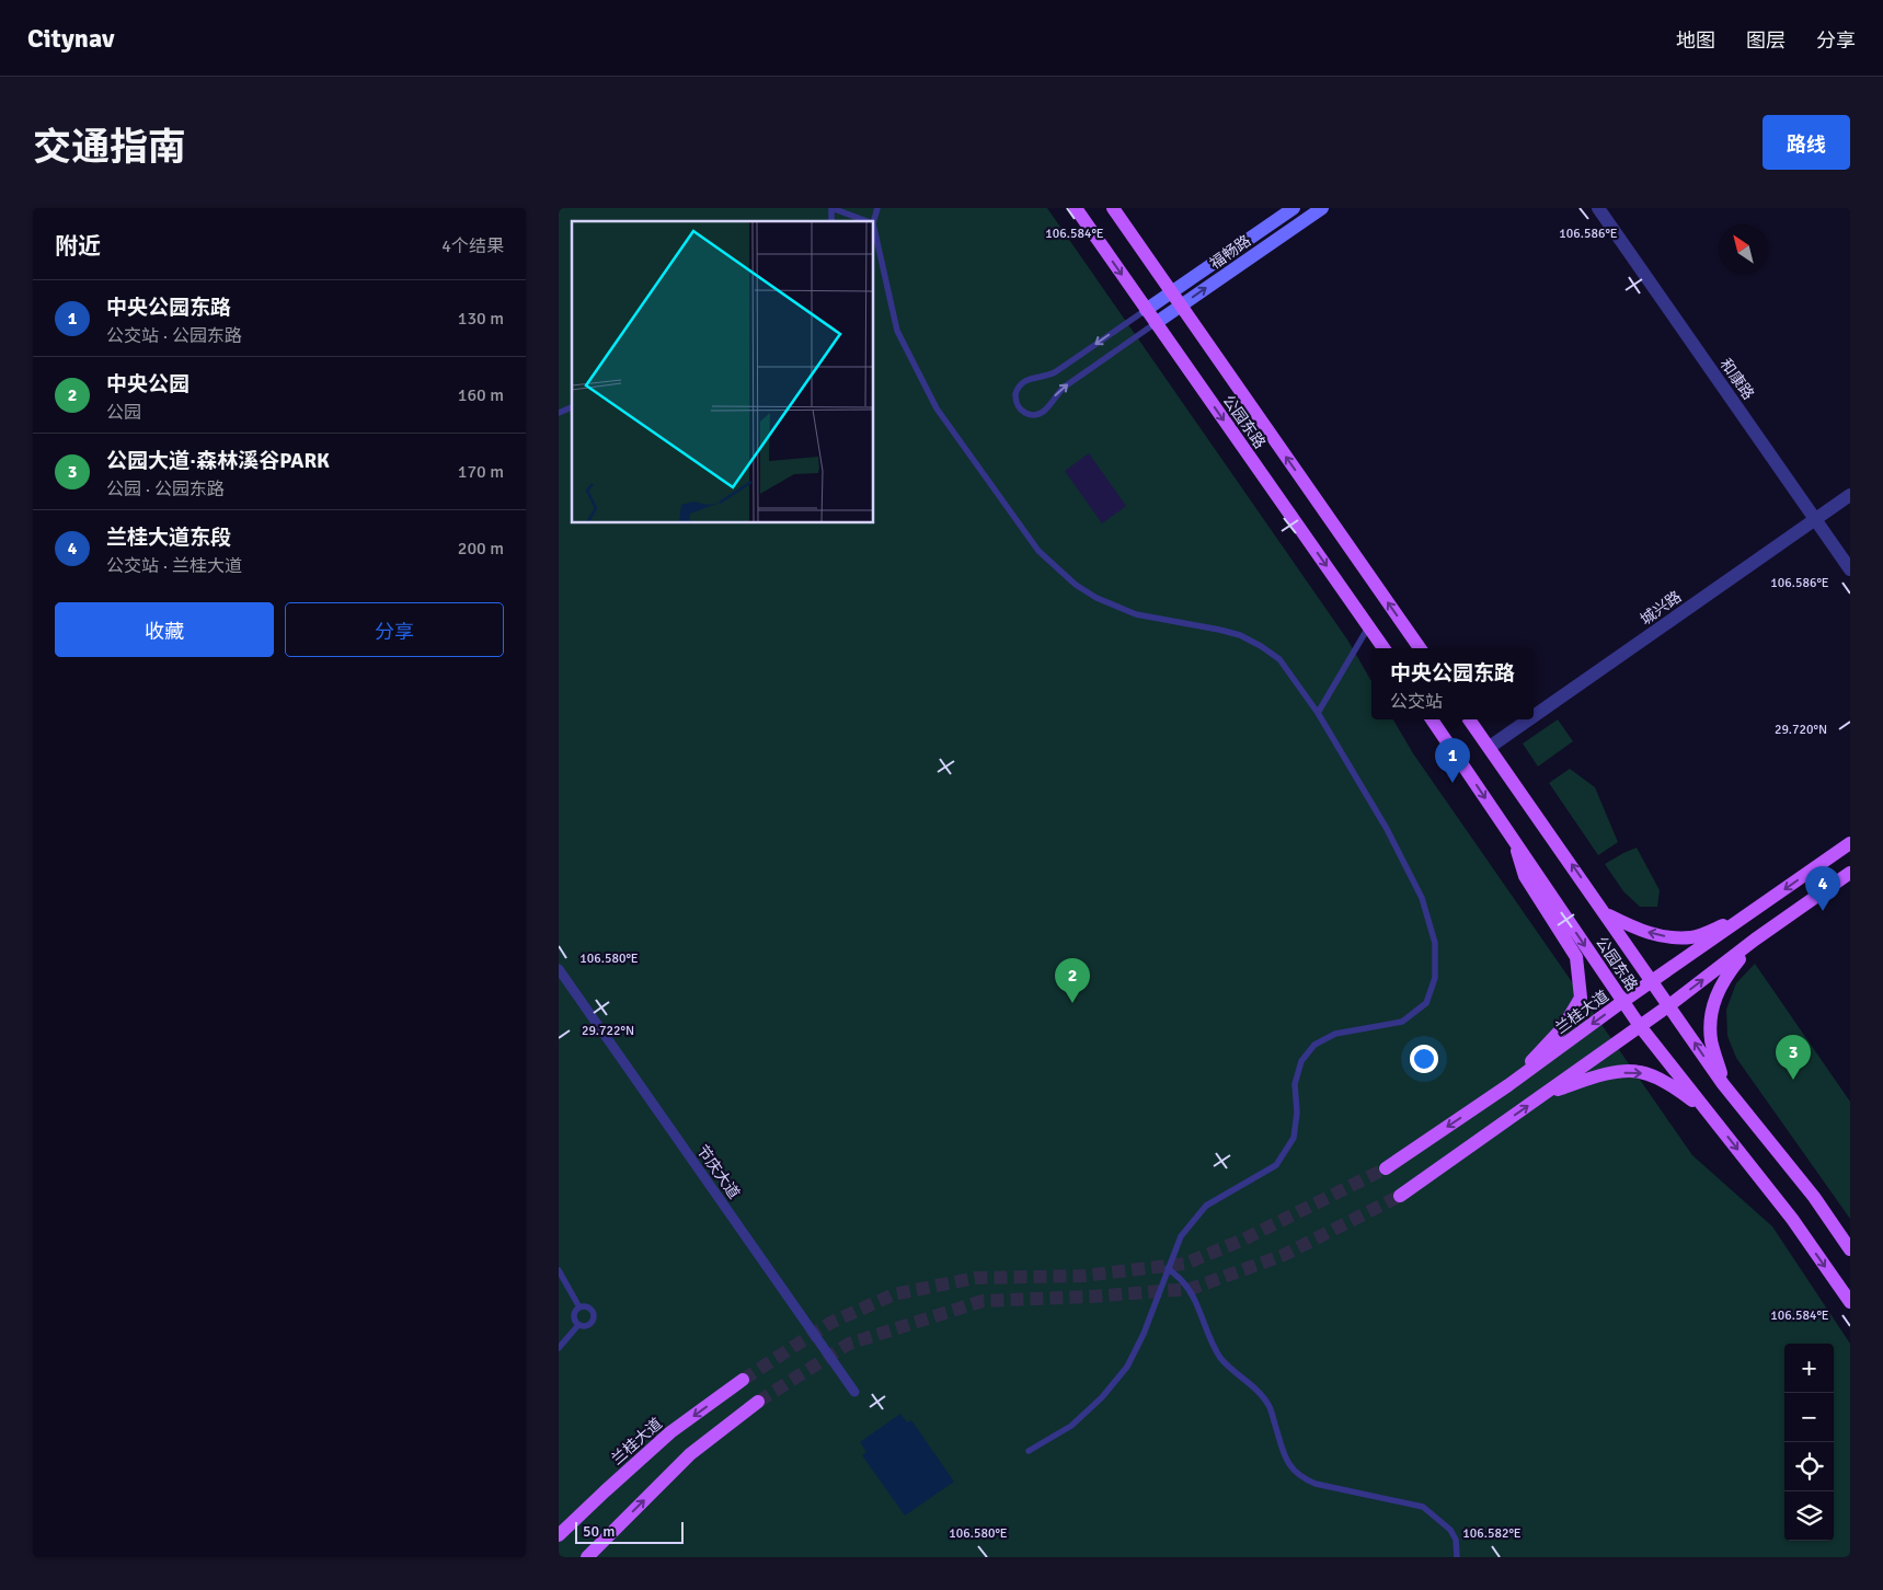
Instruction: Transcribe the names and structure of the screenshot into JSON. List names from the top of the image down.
{
  "streets": {
    "main road": ["福畅路", "公园东路", "兰桂大道"],
    "street": ["和康路", "城兴路", "节庆大道"]
  },
  "crossings": [
    ["福畅路", "公园东路"],
    ["和康路", "城兴路"],
    ["公园东路", "城兴路"],
    ["公园东路", "兰桂大道"]
  ],
  "scale_bar": "50 m",
  "north": "top left",
  "page": {
    "header": "Citynav",
    "nav": ["地图", "图层", "分享"],
    "title": "交通指南",
    "buttons": [
      "路线",
      ["收藏", "分享"]
    ],
    "heading": ["附近", "4个结果"],
    "list": [
      {
        "mark": "1",
        "name": "中央公园东路",
        "note": "公交站 · 公园东路",
        "value": "130 m"
      },
      {
        "mark": "2",
        "name": "中央公园",
        "note": "公园",
        "value": "160 m"
      },
      {
        "mark": "3",
        "name": "公园大道·森林溪谷PARK",
        "note": "公园 · 公园东路",
        "value": "170 m"
      },
      {
        "mark": "4",
        "name": "兰桂大道东段",
        "note": "公交站 · 兰桂大道",
        "value": "200 m"
      }
    ],
    "popup": ["中央公园东路", "公交站"],
    "pins": [
      "1",
      "4",
      "2",
      "3"
    ],
    "map_buttons": ["+", "−"],
    "scale": "50 m"
  },
  "coordinates": [
    "106.584°E",
    "106.586°E",
    "29.720°N",
    "106.580°E",
    "29.722°N",
    "106.582°E"
  ]
}
